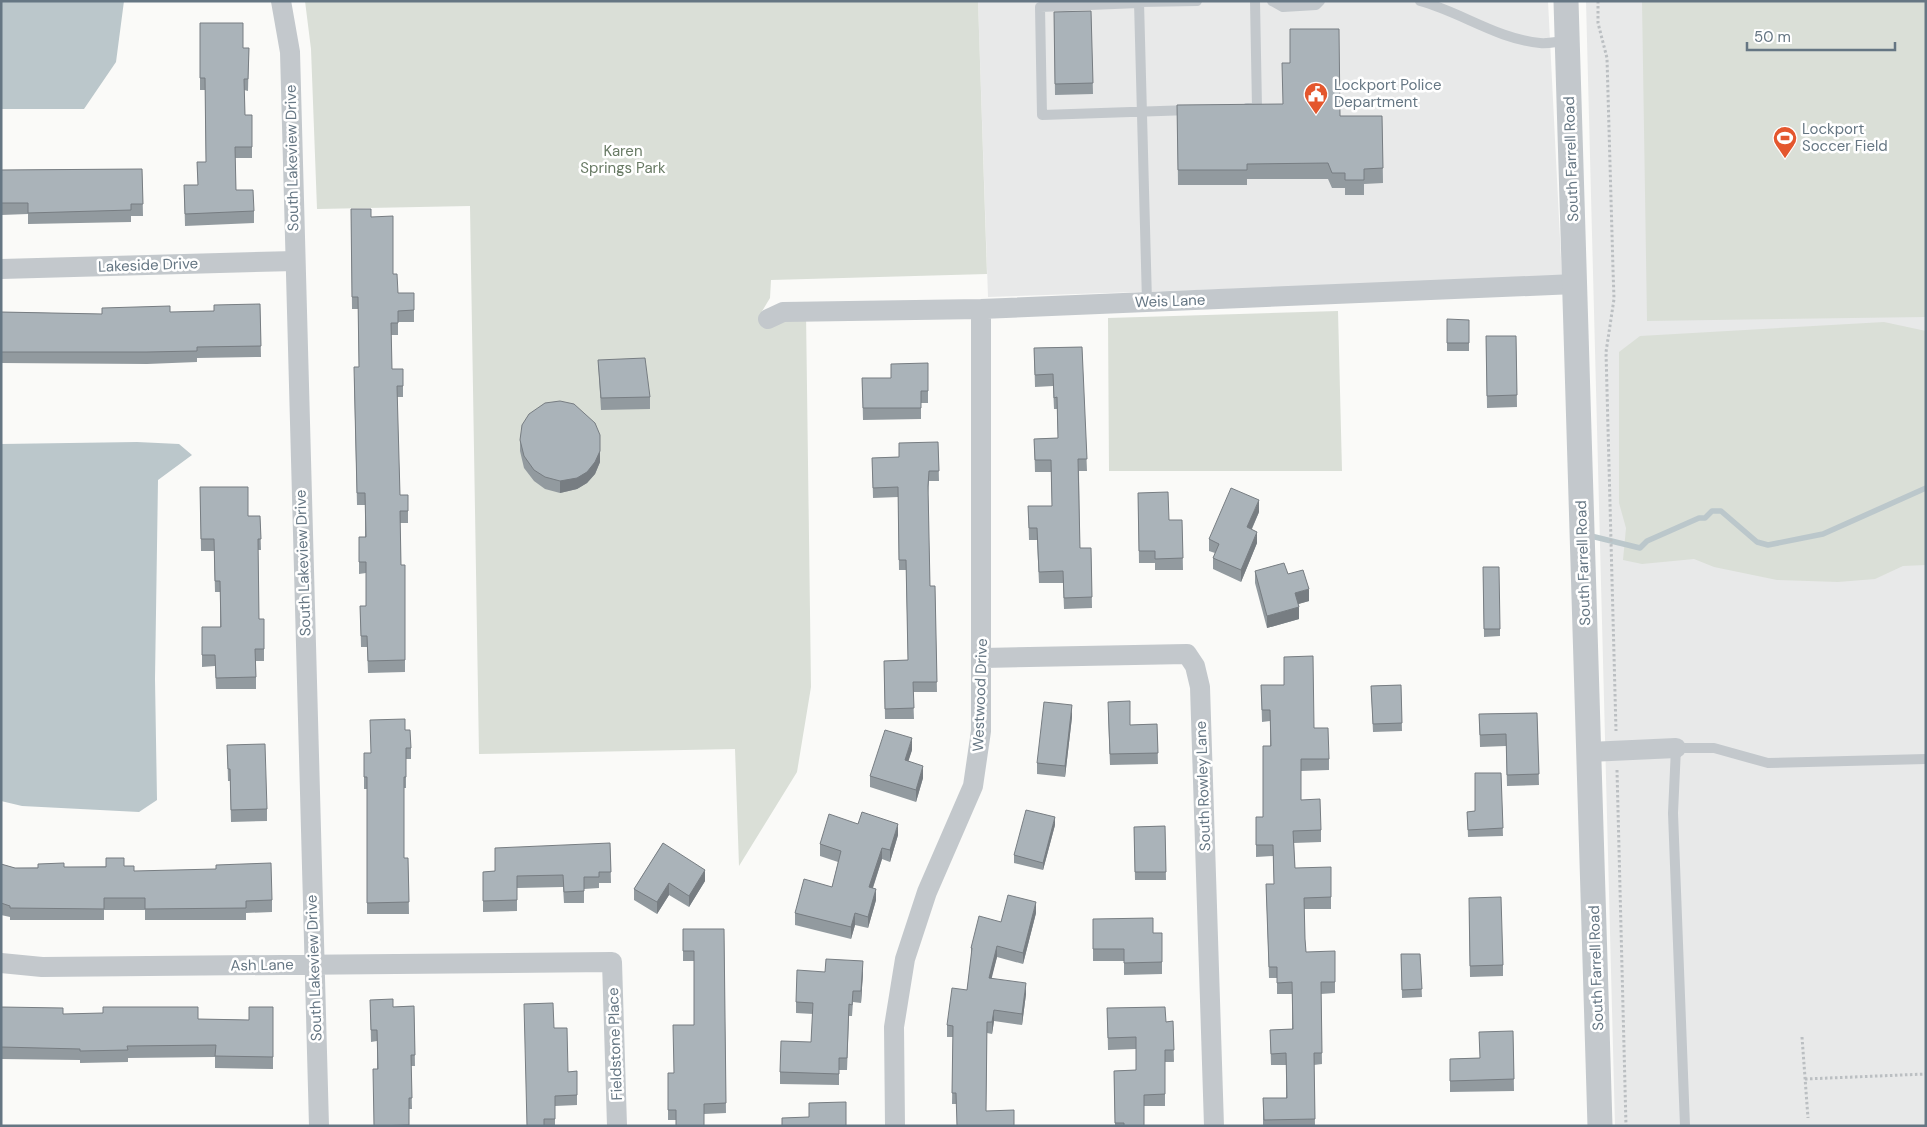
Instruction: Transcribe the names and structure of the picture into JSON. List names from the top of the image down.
{
  "streets": {
    "street": [
      "South Lakeview Drive",
      "South Farrell Road",
      "Lakeside Drive",
      "Weis Lane",
      "Westwood Drive",
      "South Rowley Lane",
      "Ash Lane",
      "Fieldstone Place"
    ]
  },
  "crossings": [
    ["South Lakeview Drive", "Lakeside Drive"],
    ["South Lakeview Drive", "Ash Lane"],
    ["South Farrell Road", "Weis Lane"],
    ["Weis Lane", "Westwood Drive"],
    ["Westwood Drive", "South Rowley Lane"],
    ["Ash Lane", "Fieldstone Place"]
  ],
  "parks": ["Karen Springs Park"],
  "places": {
    "public building": ["Lockport Police Department"],
    "sports": ["Lockport Soccer Field"]
  },
  "scale_bar": "50 m"
}
